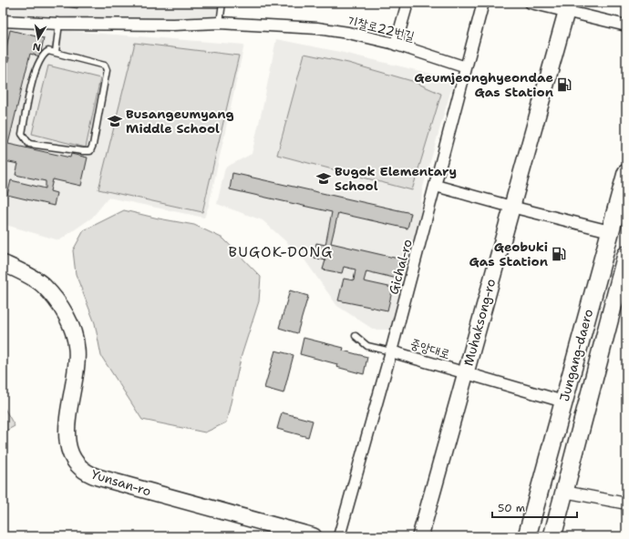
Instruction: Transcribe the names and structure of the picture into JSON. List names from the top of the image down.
{
  "streets": {
    "main road": ["Jungang-daero"],
    "street": [
      "기찰로22번길",
      "Gichal-ro",
      "Muhaksong-ro",
      "중앙대로",
      "Yunsan-ro"
    ]
  },
  "crossings": [
    ["기찰로22번길", "Gichal-ro"],
    ["Gichal-ro", "중앙대로"],
    ["Muhaksong-ro", "중앙대로"],
    ["중앙대로", "Jungang-daero"]
  ],
  "districts": ["BUGOK-DONG"],
  "places": {
    "fuel station": ["Geumjeonghyeondae Gas Station", "Geobuki Gas Station"],
    "school or university": ["Busangeumyang Middle School", "Bugok Elementary School"]
  },
  "scale_bar": "50 m",
  "north": "bottom"
}
